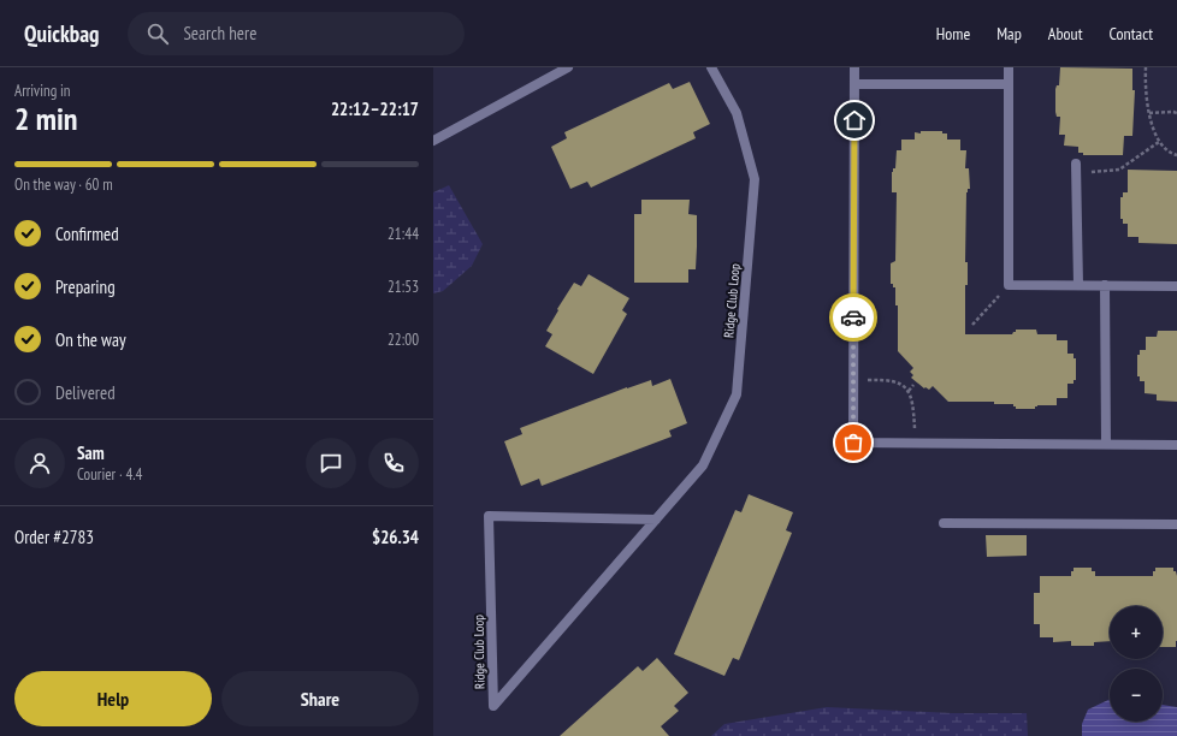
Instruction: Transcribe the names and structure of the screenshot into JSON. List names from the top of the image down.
{
  "streets": {
    "lane": ["Ridge Club Loop"]
  },
  "page": {
    "header": "Quickbag",
    "search": "Search here",
    "nav": [
      "Home",
      "Map",
      "About",
      "Contact"
    ],
    "heading": ["2 min", "Arriving in", "22:12–22:17"],
    "panel": [
      "Sam",
      "Courier · 4.4",
      "Order #2783",
      "$26.34"
    ],
    "bar": "On the way · 60 m",
    "list": [
      ["Confirmed", "21:44"],
      ["Preparing", "21:53"],
      ["On the way", "22:00"],
      "Delivered"
    ],
    "map_buttons": ["+", "−"],
    "buttons": ["Help", "Share"]
  }
}
